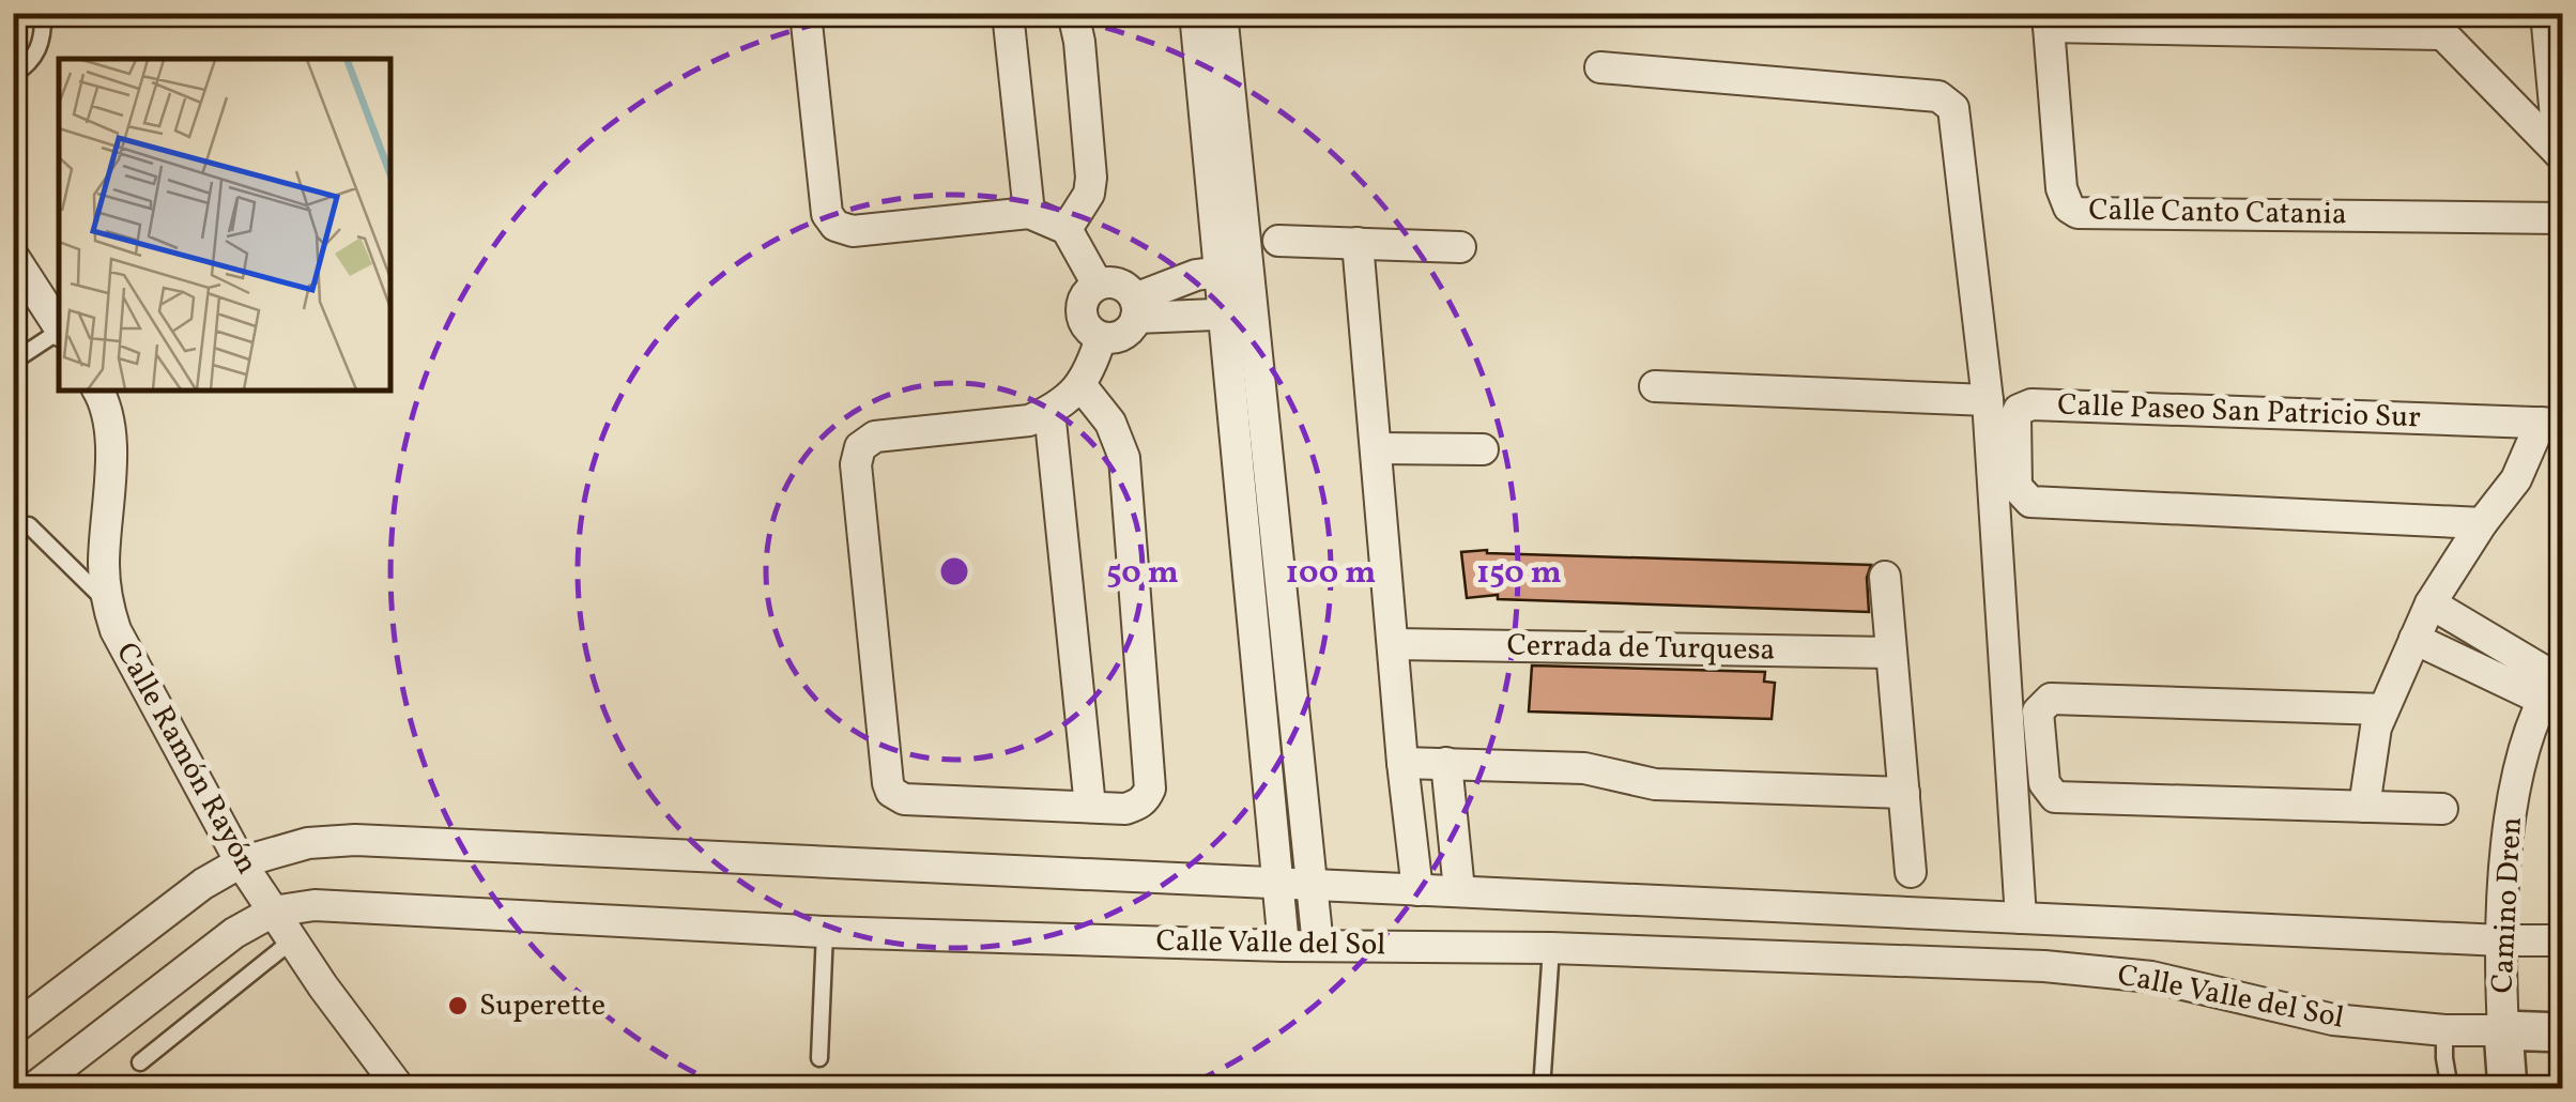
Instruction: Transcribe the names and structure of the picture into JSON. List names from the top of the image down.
{
  "streets": {
    "street": [
      "Calle Canto Catania",
      "Calle Paseo San Patricio Sur",
      "Cerrada de Turquesa",
      "Calle Ramón Rayón",
      "Camino Dren",
      "Calle Valle del Sol"
    ]
  },
  "crossings": [
    ["Calle Ramón Rayón", "Calle Valle del Sol"],
    ["Camino Dren", "Calle Valle del Sol"]
  ],
  "places": ["Superette"],
  "rings": ["50 m", "100 m", "150 m"]
}
